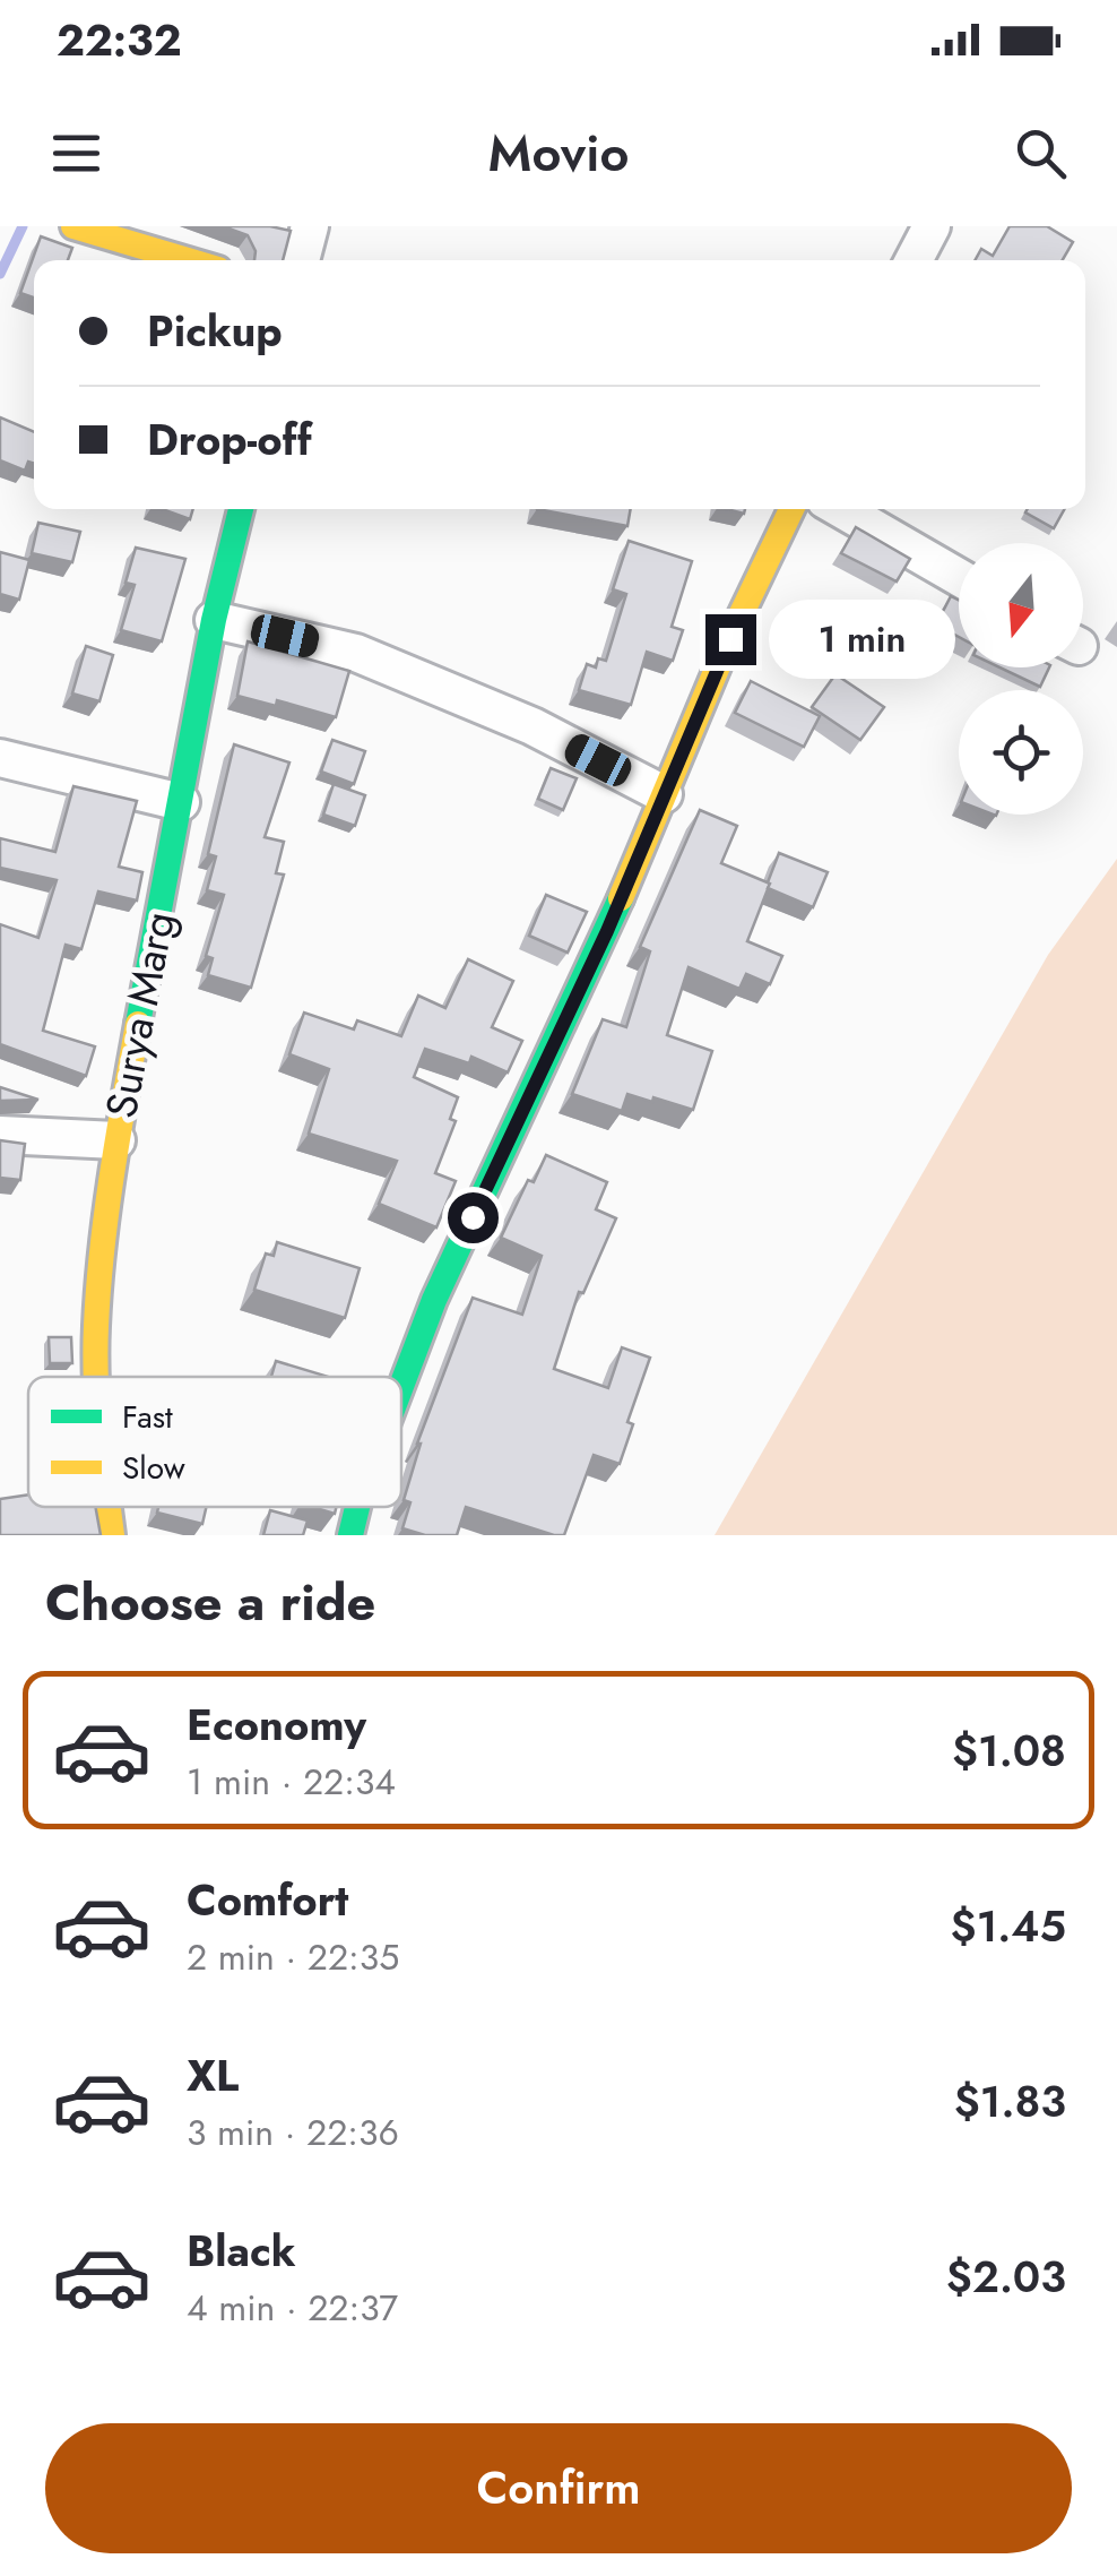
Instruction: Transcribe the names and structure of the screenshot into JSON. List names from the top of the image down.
{
  "streets": {
    "street": ["Surya Marg"]
  },
  "legend": ["Fast", "Slow"],
  "north": "bottom",
  "page": {
    "status": "22:32",
    "header": "Movio",
    "banner": ["Pickup", "Drop-off"],
    "bubble": "1 min",
    "heading": "Choose a ride",
    "list": [
      {
        "name": "Economy",
        "note": "1 min · 22:34",
        "value": "$1.08"
      },
      {
        "name": "Comfort",
        "note": "2 min · 22:35",
        "value": "$1.45"
      },
      {
        "name": "XL",
        "note": "3 min · 22:36",
        "value": "$1.83"
      },
      {
        "name": "Black",
        "note": "4 min · 22:37",
        "value": "$2.03"
      }
    ],
    "buttons": "Confirm"
  }
}
